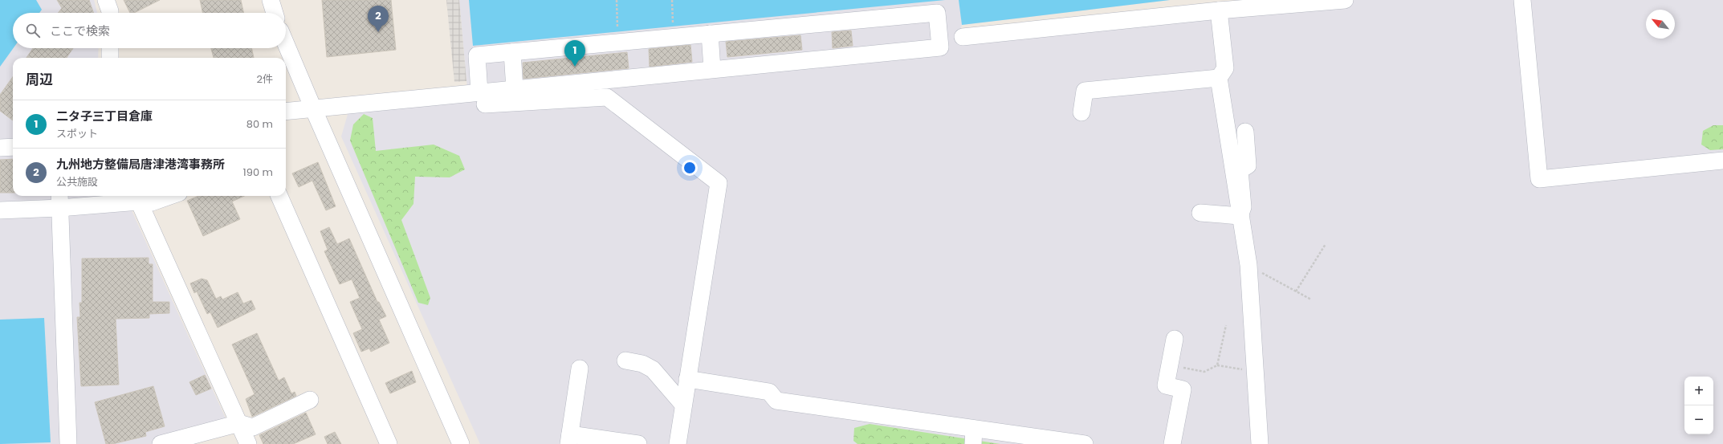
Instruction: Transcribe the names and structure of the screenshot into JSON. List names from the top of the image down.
{
  "north": "top left",
  "page": {
    "pins": ["2", "1"],
    "search": "ここで検索",
    "heading": ["周辺", "2件"],
    "list": [
      {
        "mark": "1",
        "name": "二タ子三丁目倉庫",
        "note": "スポット",
        "value": "80 m"
      },
      {
        "mark": "2",
        "name": "九州地方整備局唐津港湾事務所",
        "note": "公共施設",
        "value": "190 m"
      }
    ],
    "map_buttons": ["+", "−"]
  }
}
